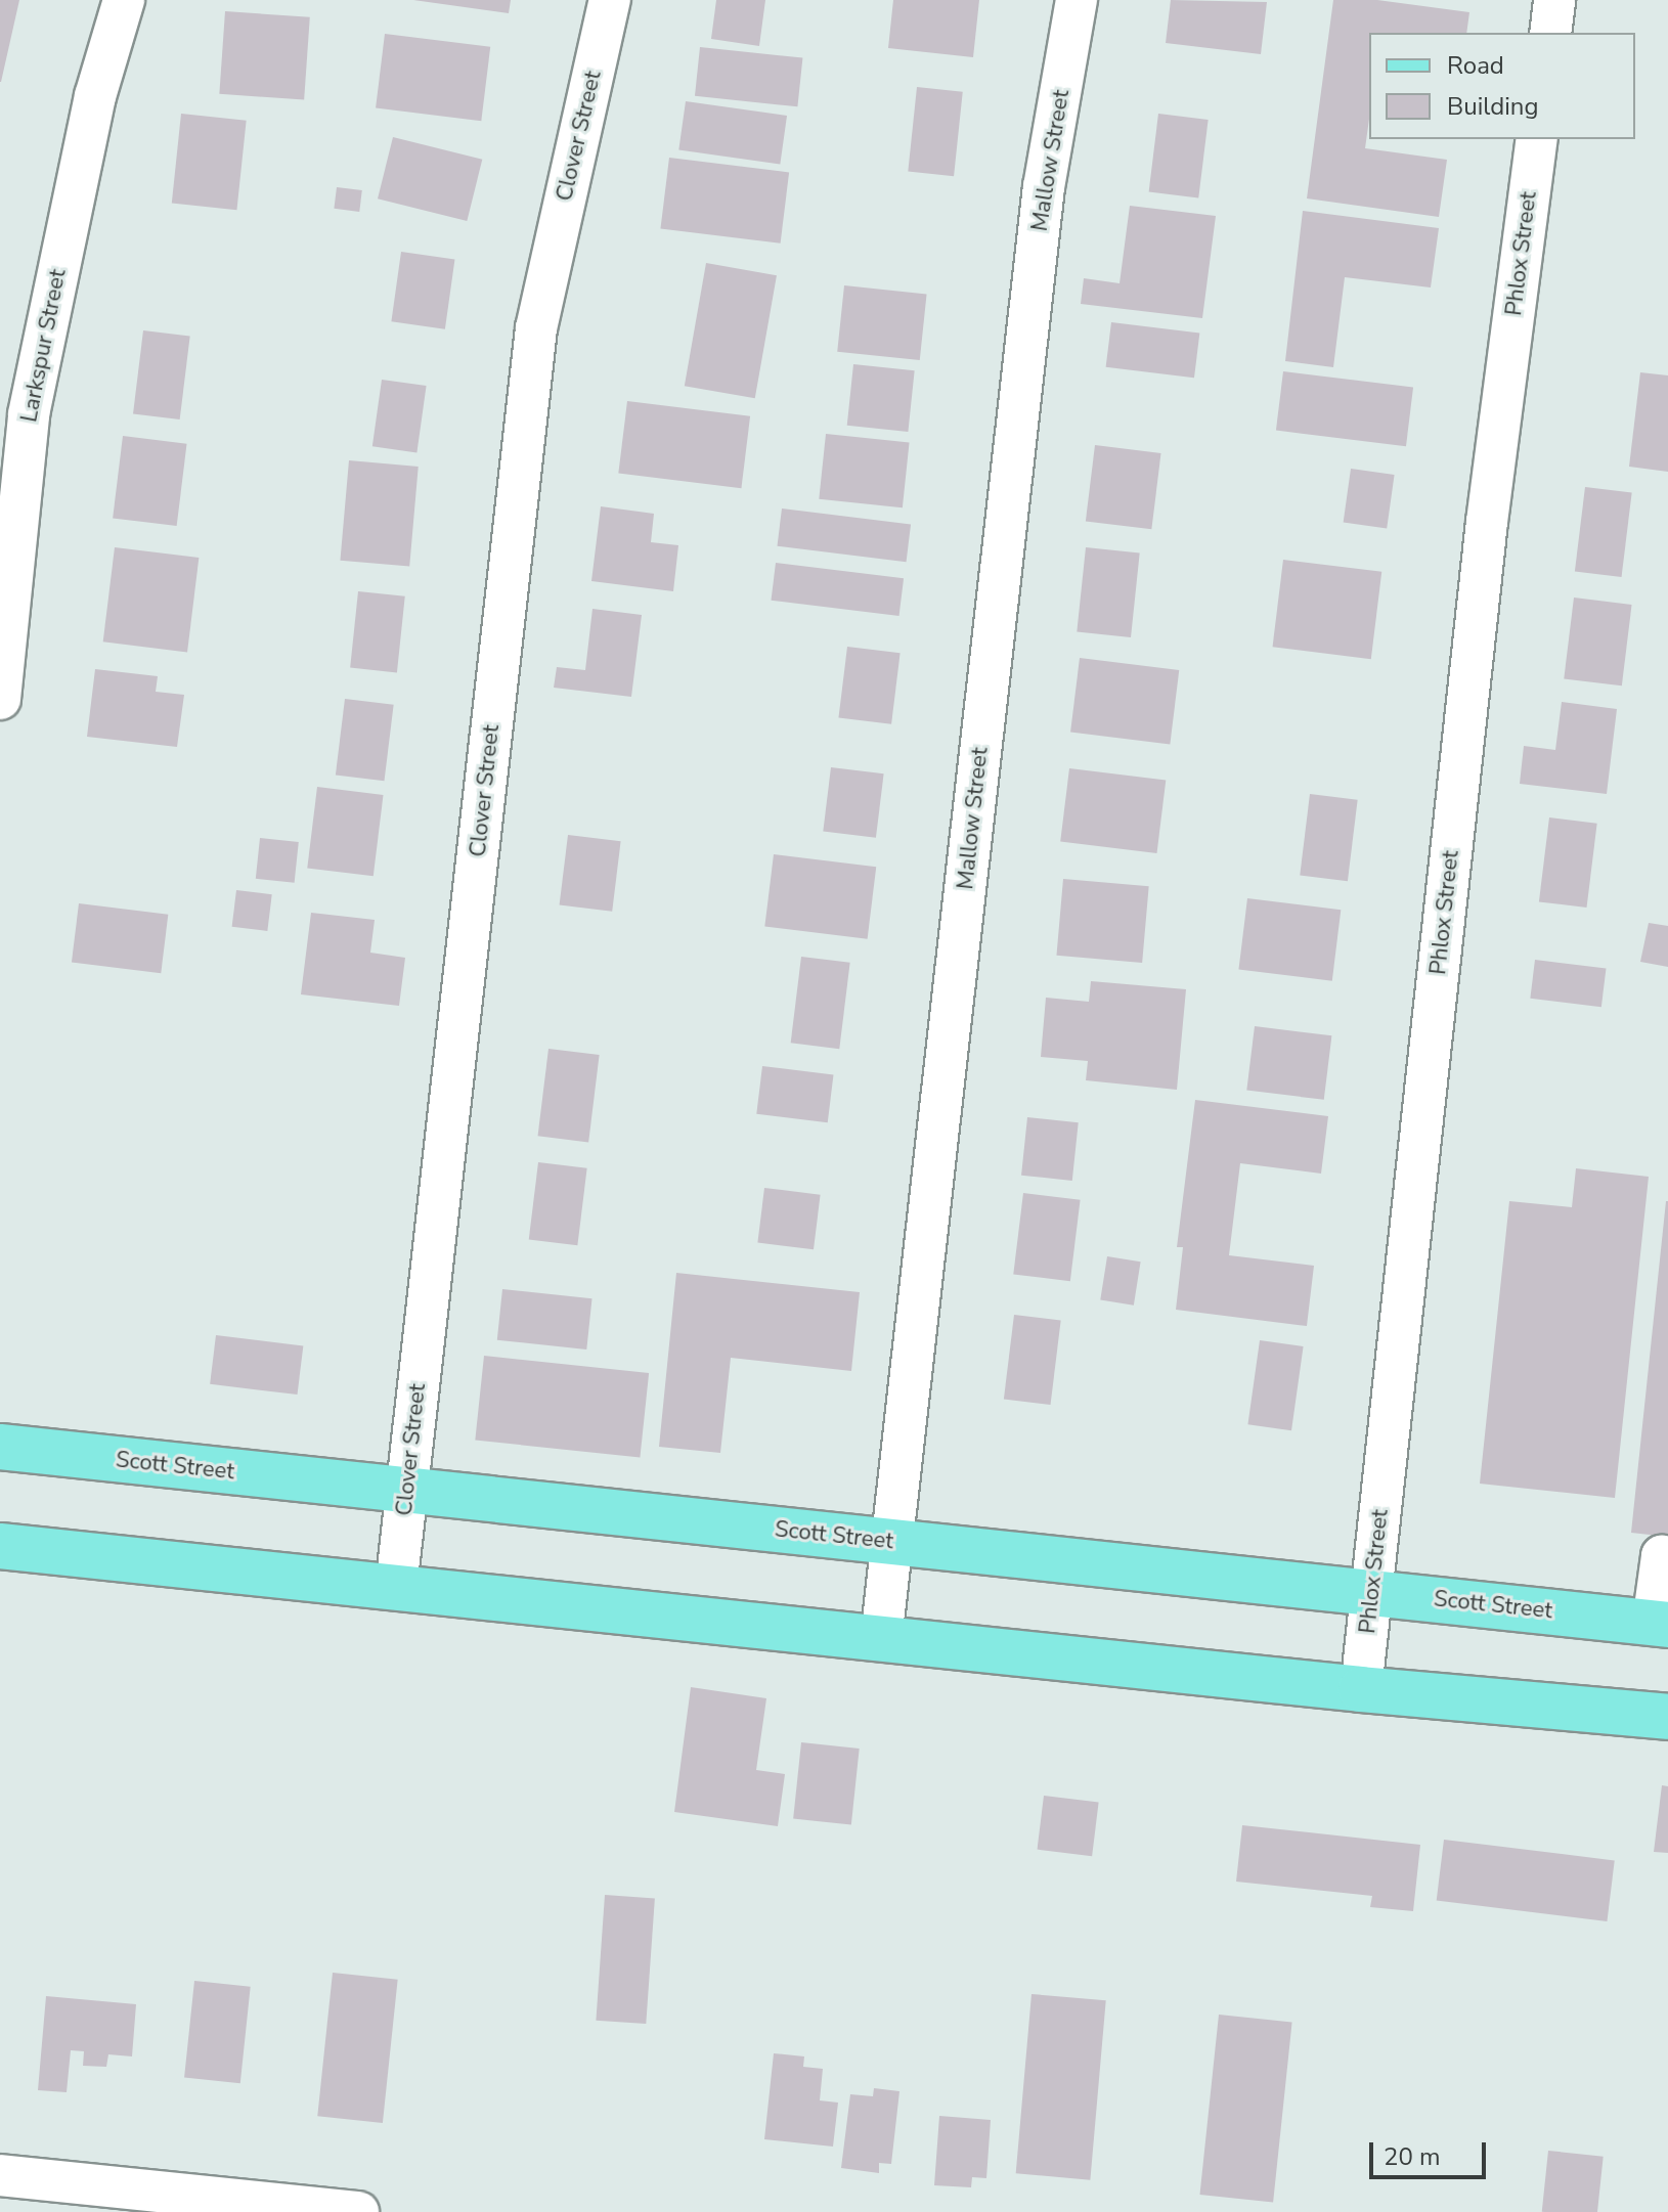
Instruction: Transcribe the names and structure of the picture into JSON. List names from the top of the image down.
{
  "streets": {
    "main road": ["Scott Street"],
    "street": [
      "Clover Street",
      "Mallow Street",
      "Phlox Street",
      "Larkspur Street"
    ]
  },
  "crossings": [
    ["Clover Street", "Scott Street"],
    ["Mallow Street", "Scott Street"],
    ["Phlox Street", "Scott Street"]
  ],
  "legend": ["Road", "Building"],
  "scale_bar": "20 m"
}
